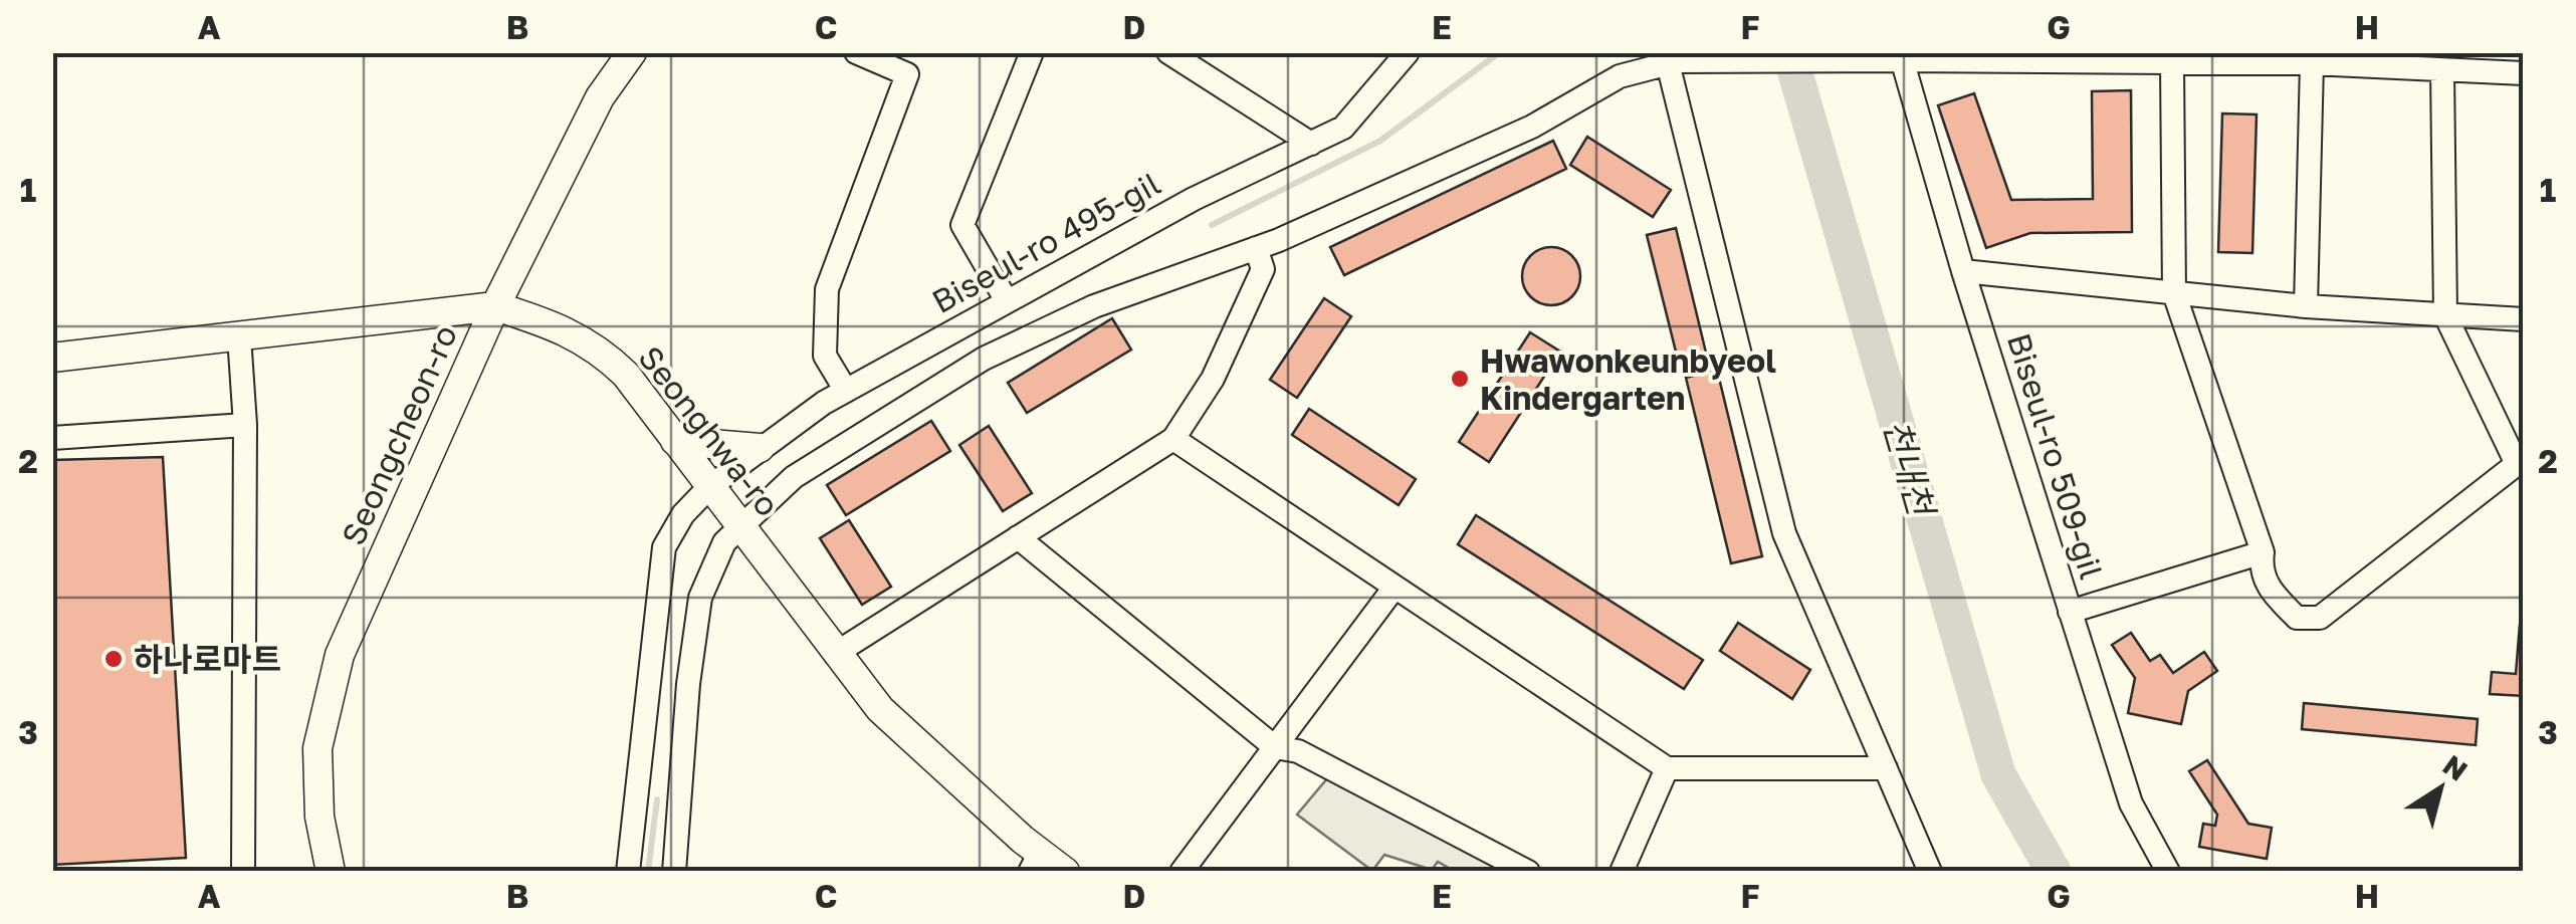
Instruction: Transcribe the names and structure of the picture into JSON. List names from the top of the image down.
{
  "streets": {
    "main road": ["Seonghwa-ro", "Seongcheon-ro"],
    "street": ["Biseul-ro 495-gil", "Biseul-ro 509-gil"]
  },
  "crossings": [
    ["Biseul-ro 495-gil", "Seonghwa-ro"],
    ["Seonghwa-ro", "Seongcheon-ro"]
  ],
  "water": ["천내천"],
  "places": ["Hwawonkeunbyeol Kindergarten", "하나로마트"],
  "north": "top right",
  "grid": {
    "columns": [
      "A",
      "B",
      "C",
      "D",
      "E",
      "F",
      "G",
      "H"
    ],
    "rows": ["1", "2", "3"]
  }
}
